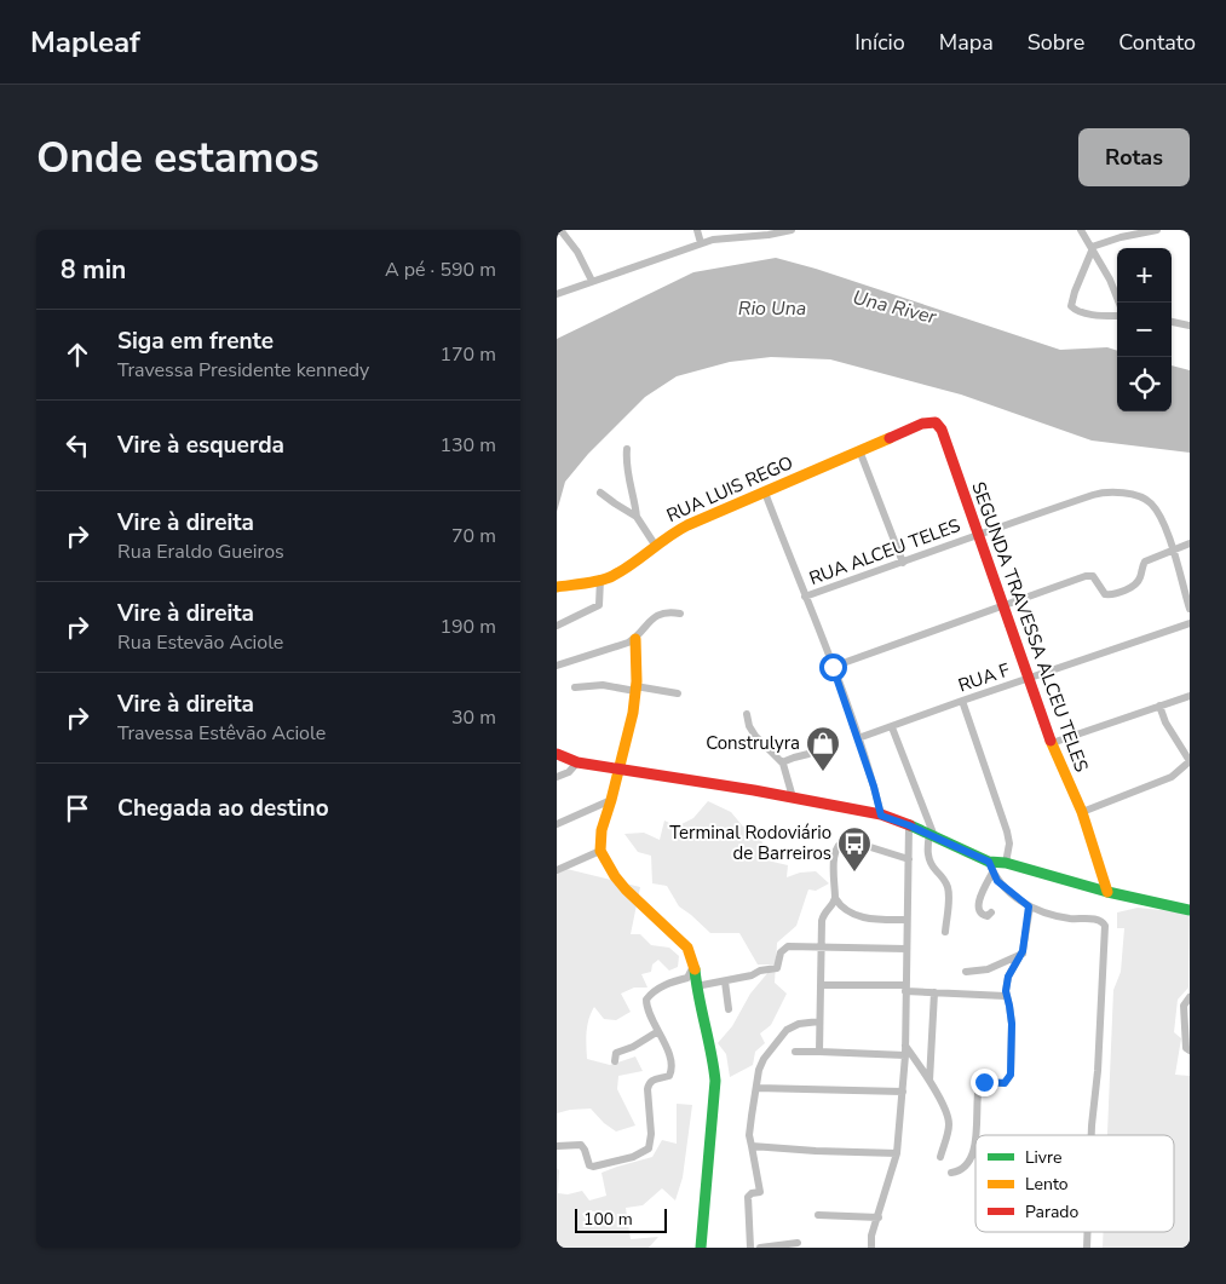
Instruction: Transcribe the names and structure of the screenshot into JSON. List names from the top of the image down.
{
  "streets": {
    "street": [
      "RUA LUIS REGO",
      "RUA ALCEU TELES",
      "SEGUNDA TRAVESSA ALCEU TELES",
      "RUA F"
    ]
  },
  "crossings": [
    ["RUA LUIS REGO", "SEGUNDA TRAVESSA ALCEU TELES"],
    ["RUA ALCEU TELES", "SEGUNDA TRAVESSA ALCEU TELES"],
    ["SEGUNDA TRAVESSA ALCEU TELES", "RUA F"]
  ],
  "water": ["Una River", "Rio Una"],
  "places": {
    "shop": ["Construlyra"],
    "bus stop": ["Terminal Rodoviário de Barreiros"]
  },
  "legend": ["Livre", "Lento", "Parado"],
  "scale_bar": "100 m",
  "page": {
    "header": "Mapleaf",
    "nav": [
      "Início",
      "Mapa",
      "Sobre",
      "Contato"
    ],
    "buttons": "Rotas",
    "title": "Onde estamos",
    "heading": ["8 min", "A pé · 590 m"],
    "map_buttons": ["+", "−"],
    "list": [
      ["Siga em frente", "Travessa Presidente kennedy", "170 m"],
      ["Vire à esquerda", "130 m"],
      ["Vire à direita", "Rua Eraldo Gueiros", "70 m"],
      ["Vire à direita", "Rua Estevão Aciole", "190 m"],
      ["Vire à direita", "Travessa Estêvão Aciole", "30 m"],
      "Chegada ao destino"
    ],
    "scale": "100 m"
  }
}
